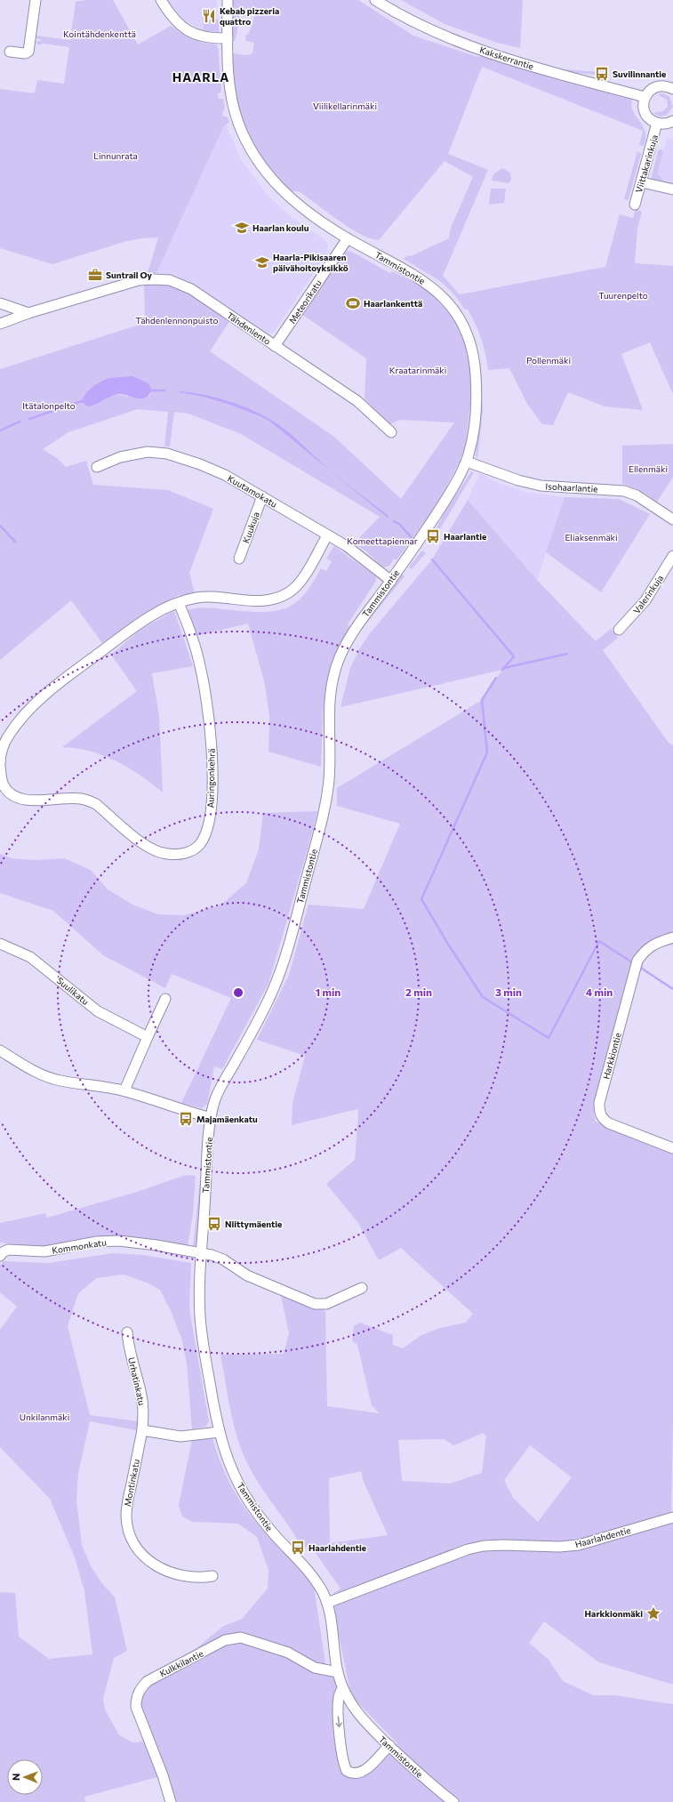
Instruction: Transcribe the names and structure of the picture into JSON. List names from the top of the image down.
{
  "streets": {
    "street": [
      "Kakskerrantie",
      "Viittakarinkuja",
      "Tammistontie",
      "Meteorikatu",
      "Tähdenlento",
      "Isohaarlantie",
      "Kuutamokatu",
      "Kuukuja",
      "Valerinkuja",
      "Auringonkehrä",
      "Suulikatu",
      "Harkkiontie",
      "Kommonkatu",
      "Urhatinkatu",
      "Montinkatu",
      "Haarlahdentie",
      "Kulkkilantie"
    ]
  },
  "crossings": [
    ["Tammistontie", "Meteorikatu"],
    ["Tammistontie", "Isohaarlantie"],
    ["Tammistontie", "Kuutamokatu"],
    ["Tammistontie", "Kommonkatu"],
    ["Tammistontie", "Haarlahdentie"],
    ["Tammistontie", "Kulkkilantie"],
    ["Meteorikatu", "Tähdenlento"],
    ["Kuutamokatu", "Kuukuja"],
    ["Urhatinkatu", "Montinkatu"]
  ],
  "districts": ["HAARLA"],
  "parks": [
    "Kointähdenkenttä",
    "Viilikellarinmäki",
    "Linnunrata",
    "Tuurenpelto",
    "Tähdenlennonpuisto",
    "Pollenmäki",
    "Kraatarinmäki",
    "Itätalonpelto",
    "Ellenmäki",
    "Eliaksenmäki",
    "Komeettapiennar",
    "Unkilanmäki"
  ],
  "places": {
    "restaurant": ["Kebab pizzeria quattro"],
    "bus stop": [
      "Suvilinnantie",
      "Haarlantie",
      "Majamäenkatu",
      "Niittymäentie",
      "Haarlahdentie"
    ],
    "school or university": ["Haarlan koulu", "Haarla-Pikisaaren päivähoitoyksikkö"],
    "office": ["Suntrail Oy"],
    "sports": ["Haarlankenttä"],
    "place": ["Harkkionmäki"]
  },
  "north": "left",
  "rings": [
    "1 min",
    "2 min",
    "3 min",
    "4 min"
  ]
}
